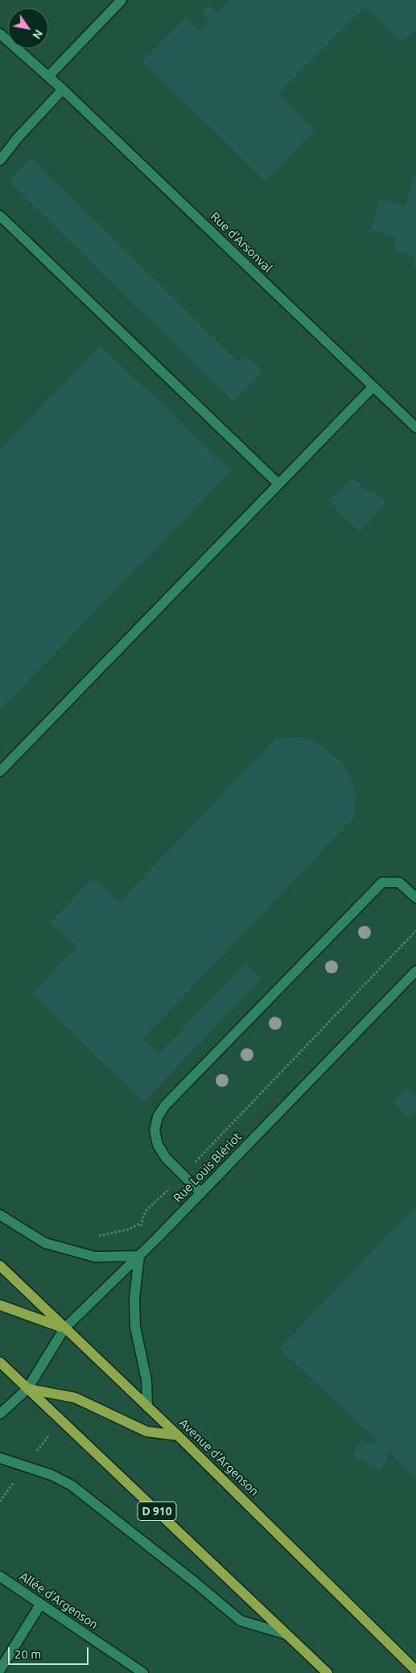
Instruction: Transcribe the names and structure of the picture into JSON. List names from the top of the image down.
{
  "streets": {
    "main road": ["Avenue d'Argenson", "D 910"],
    "street": ["Rue d'Arsonval", "Rue Louis Blériot", "Allée d’Argenson"]
  },
  "crossings": [
    ["Rue Louis Blériot", "Avenue d'Argenson"],
    ["Rue Louis Blériot", "D 910"]
  ],
  "scale_bar": "20 m",
  "north": "bottom right"
}
